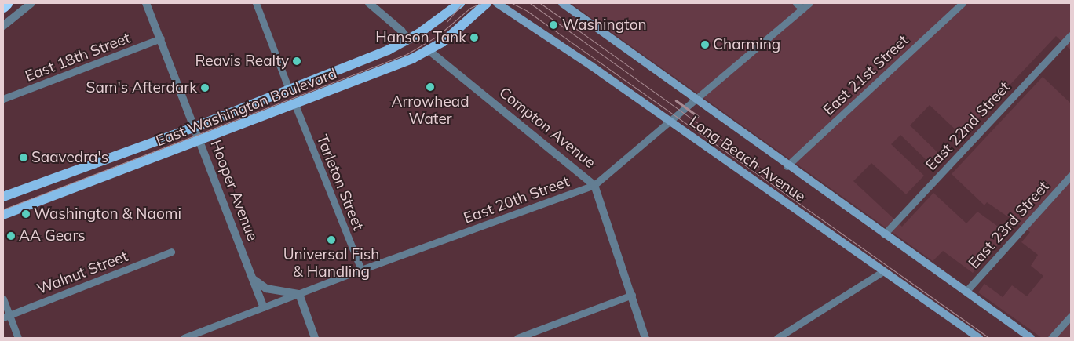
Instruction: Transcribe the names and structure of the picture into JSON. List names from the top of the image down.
{
  "streets": {
    "main road": ["East Washington Boulevard", "Long Beach Avenue"],
    "street": [
      "East 18th Street",
      "East 21st Street",
      "East 22nd Street",
      "Compton Avenue",
      "Tarleton Street",
      "Hooper Avenue",
      "East 20th Street",
      "East 23rd Street",
      "Walnut Street"
    ]
  },
  "crossings": [
    ["East 18th Street", "Hooper Avenue"],
    ["East 21st Street", "Long Beach Avenue"],
    ["East Washington Boulevard", "Compton Avenue"],
    ["East Washington Boulevard", "Tarleton Street"],
    ["East Washington Boulevard", "Hooper Avenue"],
    ["East 22nd Street", "Long Beach Avenue"],
    ["Compton Avenue", "East 20th Street"],
    ["Long Beach Avenue", "East 20th Street"],
    ["Long Beach Avenue", "East 23rd Street"],
    ["Tarleton Street", "East 20th Street"],
    ["Hooper Avenue", "East 20th Street"]
  ],
  "places": [
    "Washington",
    "Hanson Tank",
    "Charming",
    "Reavis Realty",
    "Arrowhead Water",
    "Sam's Afterdark",
    "Saavedra's",
    "Washington & Naomi",
    "AA Gears",
    "Universal Fish & Handling"
  ]
}
